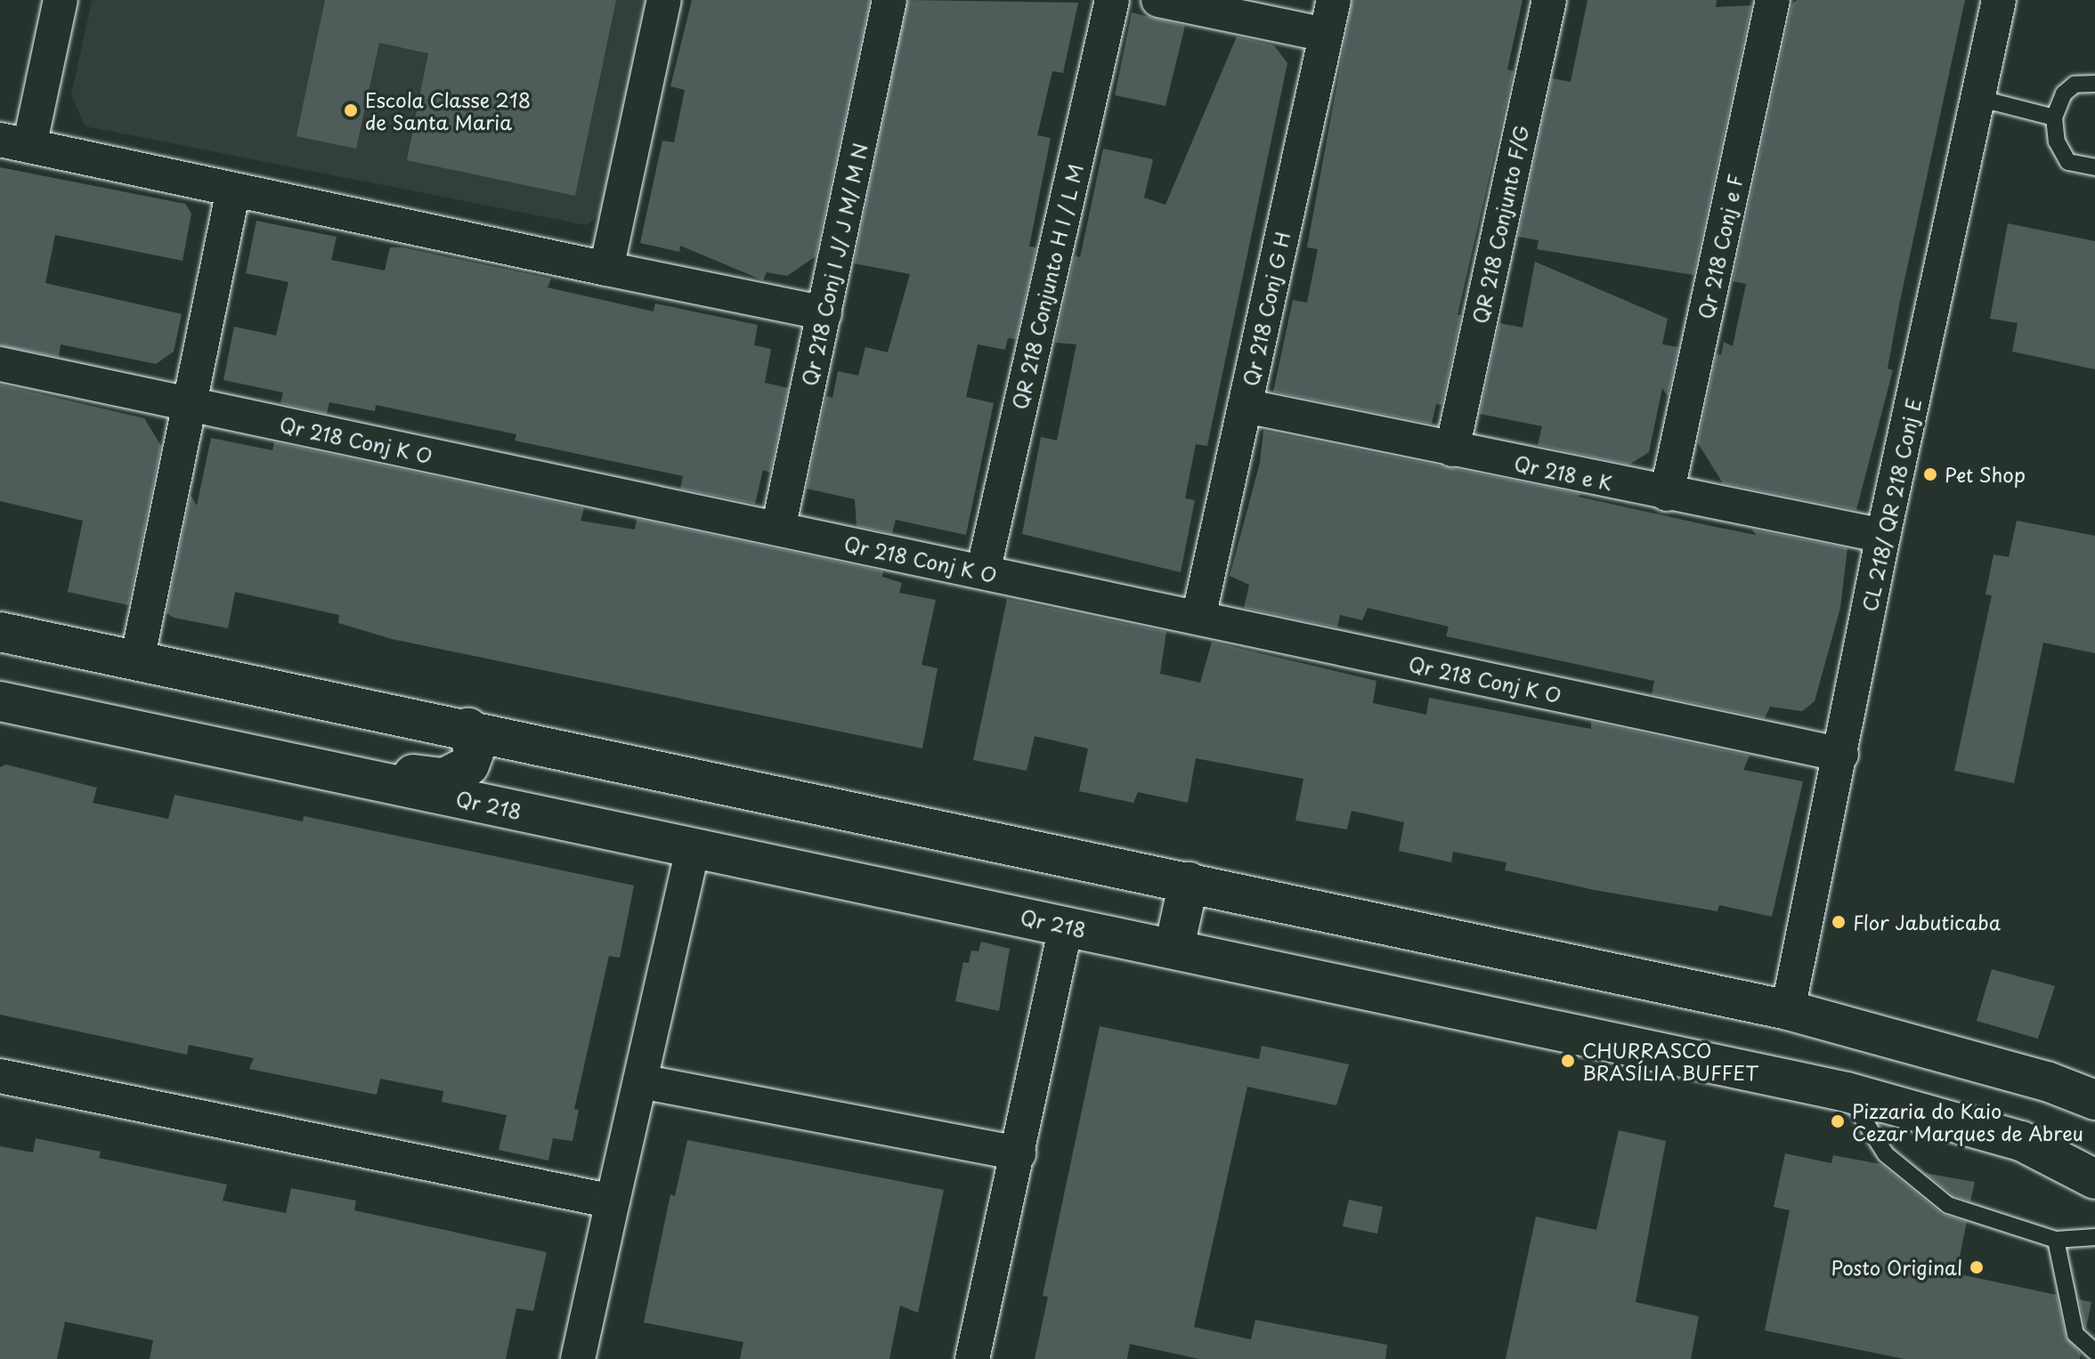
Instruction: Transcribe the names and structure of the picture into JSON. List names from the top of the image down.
{
  "streets": {
    "main road": ["Qr 218"],
    "street": [
      "QR 218 Conjunto F/G",
      "Qr 218 Conj e F",
      "Qr 218 Conj I J/ J M/ M N",
      "QR 218 Conjunto H I / L M",
      "Qr 218 Conj G H",
      "Qr 218 Conj K O",
      "Qr 218 e K",
      "CL 218/ QR 218 Conj E"
    ]
  },
  "crossings": [
    ["QR 218 Conjunto F/G", "Qr 218 e K"],
    ["Qr 218 Conj e F", "Qr 218 e K"],
    ["Qr 218 Conj I J/ J M/ M N", "Qr 218 Conj K O"],
    ["QR 218 Conjunto H I / L M", "Qr 218 Conj K O"],
    ["Qr 218 Conj G H", "Qr 218 Conj K O"],
    ["Qr 218 Conj G H", "Qr 218 e K"],
    ["Qr 218 Conj K O", "CL 218/ QR 218 Conj E"],
    ["Qr 218 e K", "CL 218/ QR 218 Conj E"]
  ],
  "places": [
    "Escola Classe 218 de Santa Maria",
    "Pet Shop",
    "Flor Jabuticaba",
    "CHURRASCO BRASÍLIA BUFFET",
    "Pizzaria do Kaio Cezar Marques de Abreu",
    "Posto Original"
  ]
}
